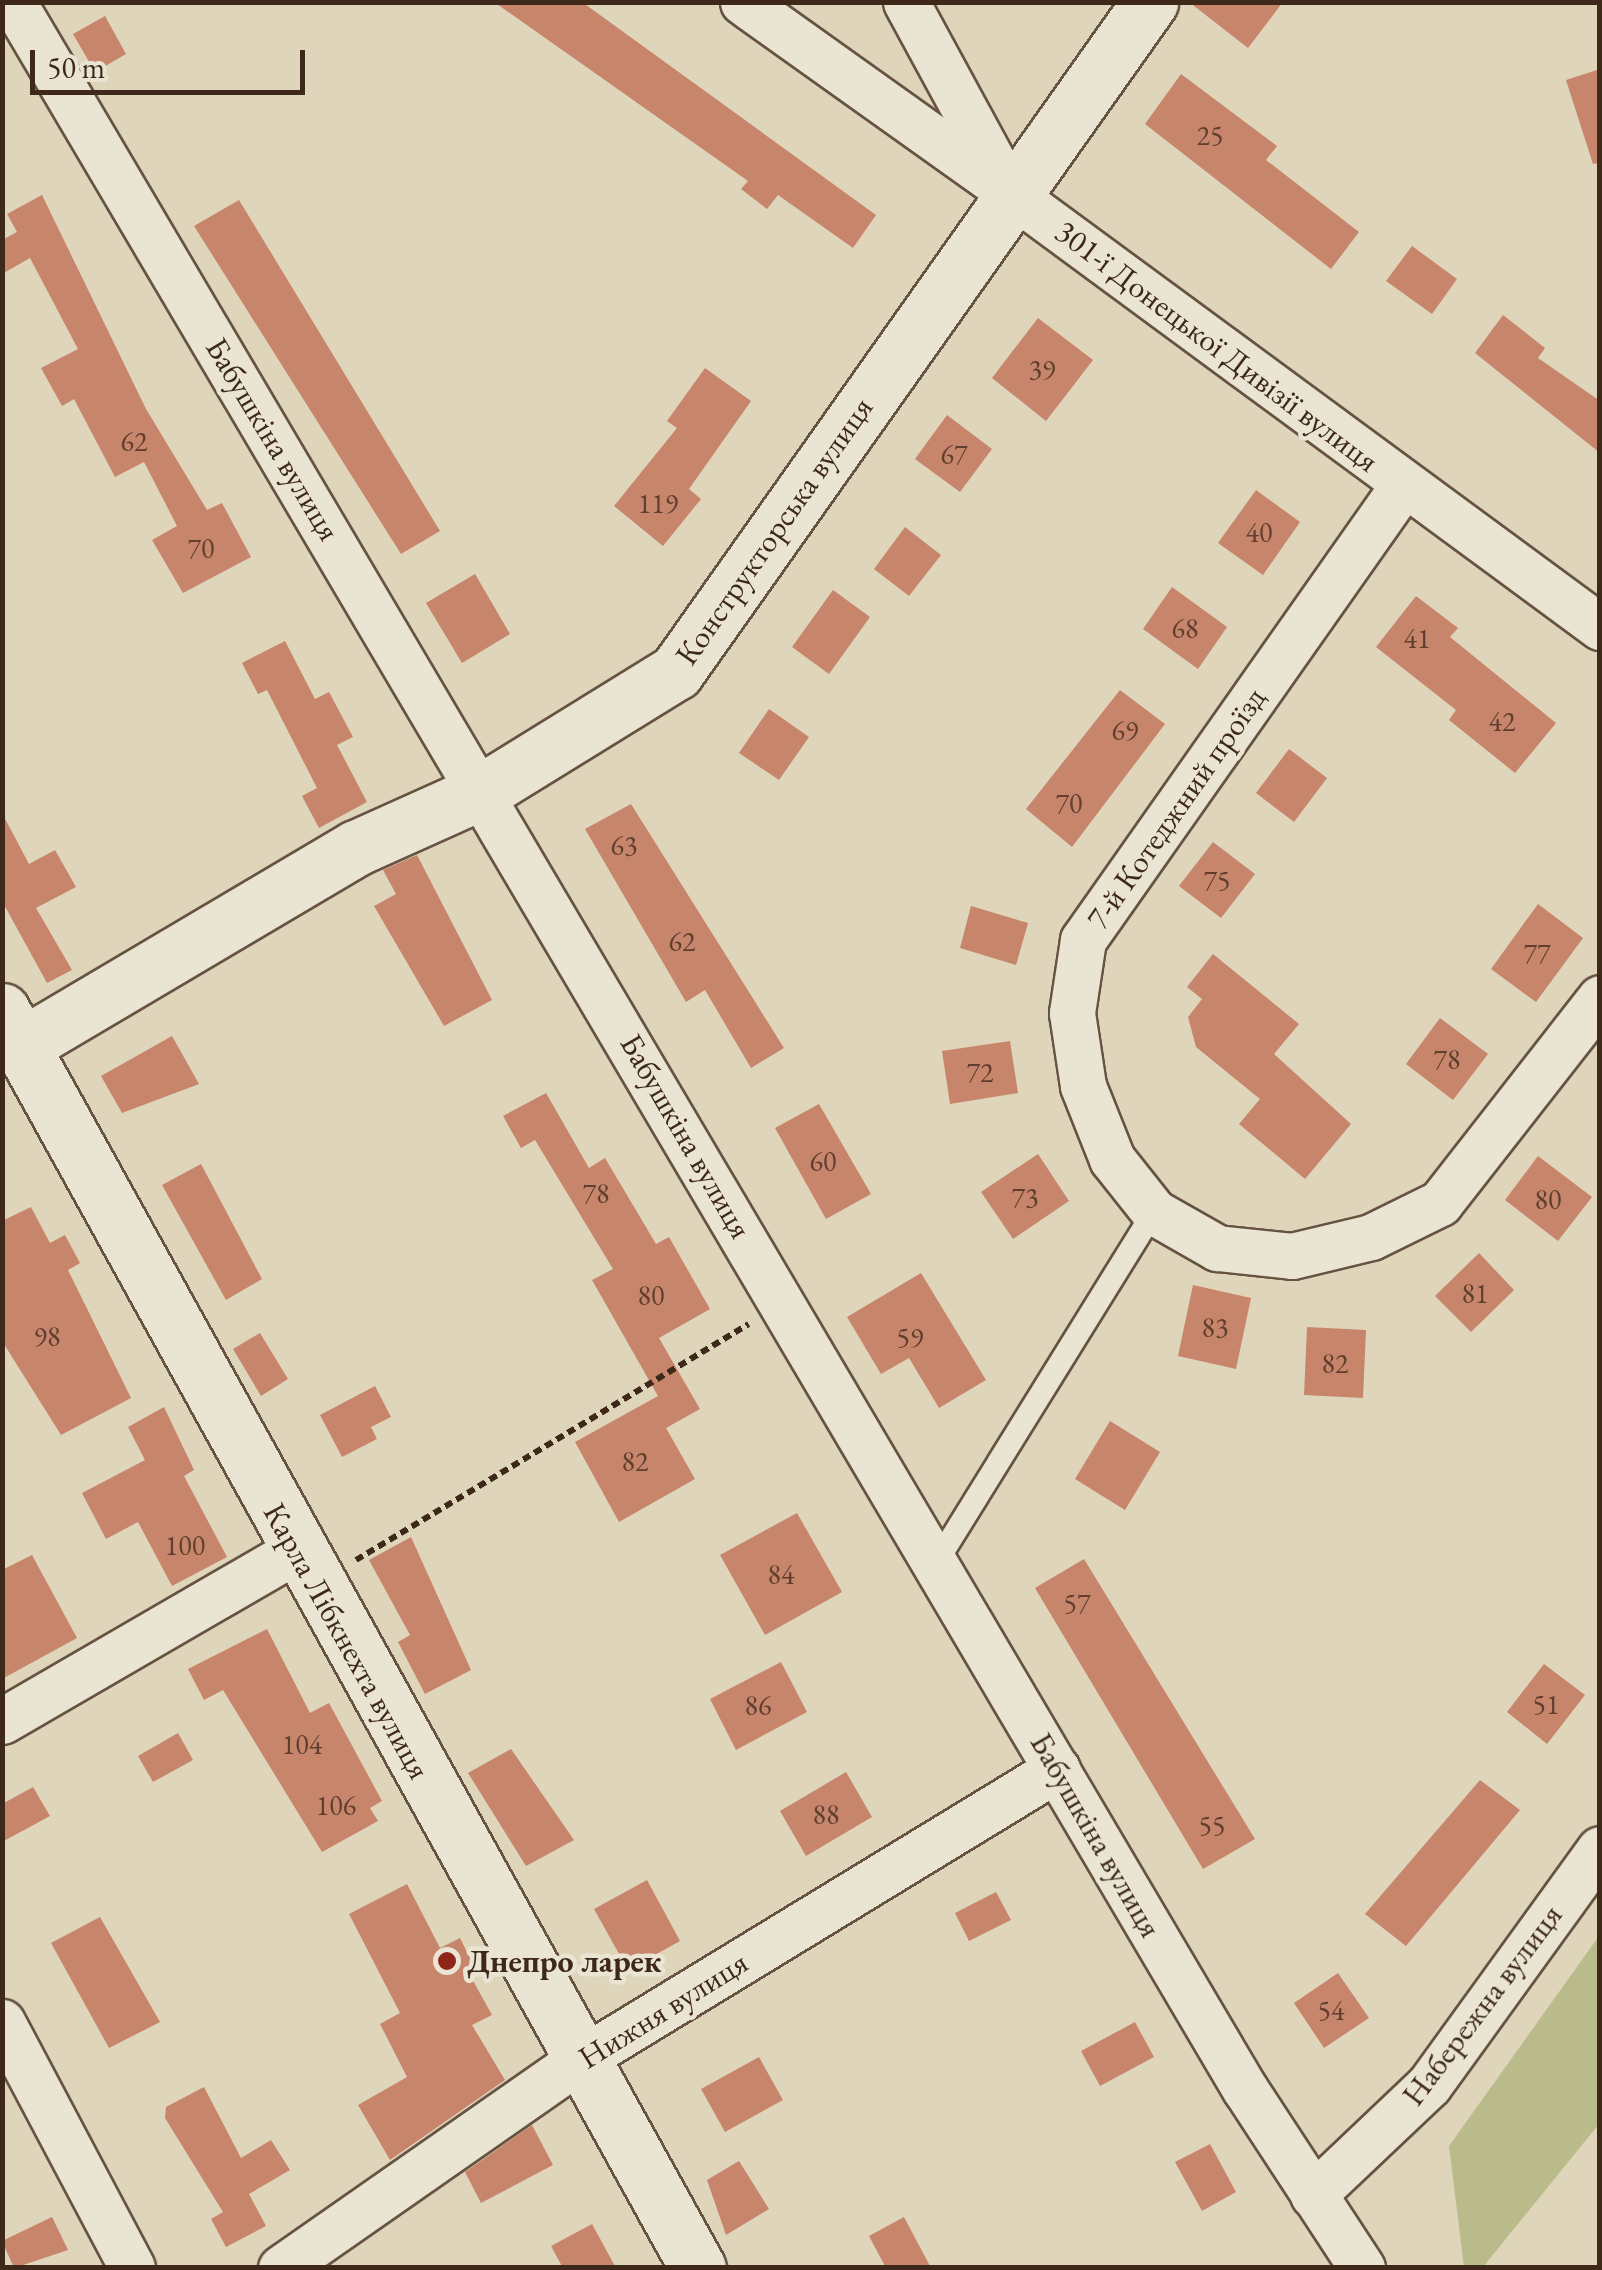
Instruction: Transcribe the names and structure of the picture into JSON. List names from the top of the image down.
{
  "streets": {
    "street": [
      "301-ї Донецької Дивізії вулиця",
      "Бабушкіна вулиця",
      "Конструкторська вулиця",
      "7-й Котеджний проїзд",
      "Карла Лібкнехта вулиця",
      "Набережна вулиця",
      "Нижня вулиця"
    ]
  },
  "crossings": [
    ["301-ї Донецької Дивізії вулиця", "Конструкторська вулиця"],
    ["301-ї Донецької Дивізії вулиця", "7-й Котеджний проїзд"],
    ["Бабушкіна вулиця", "Конструкторська вулиця"],
    ["Бабушкіна вулиця", "Набережна вулиця"],
    ["Бабушкіна вулиця", "Нижня вулиця"],
    ["Конструкторська вулиця", "Карла Лібкнехта вулиця"],
    ["Карла Лібкнехта вулиця", "Нижня вулиця"]
  ],
  "places": ["Днепро ларек"],
  "house_numbers": [
    "25",
    "39",
    "62",
    "67",
    "119",
    "40",
    "70",
    "68",
    "41",
    "42",
    "69",
    "70",
    "63",
    "75",
    "62",
    "77",
    "78",
    "72",
    "60",
    "78",
    "73",
    "80",
    "81",
    "80",
    "83",
    "98",
    "59",
    "82",
    "82",
    "100",
    "84",
    "57",
    "51",
    "86",
    "104",
    "106",
    "88",
    "55",
    "54"
  ],
  "scale_bar": "50 m"
}
